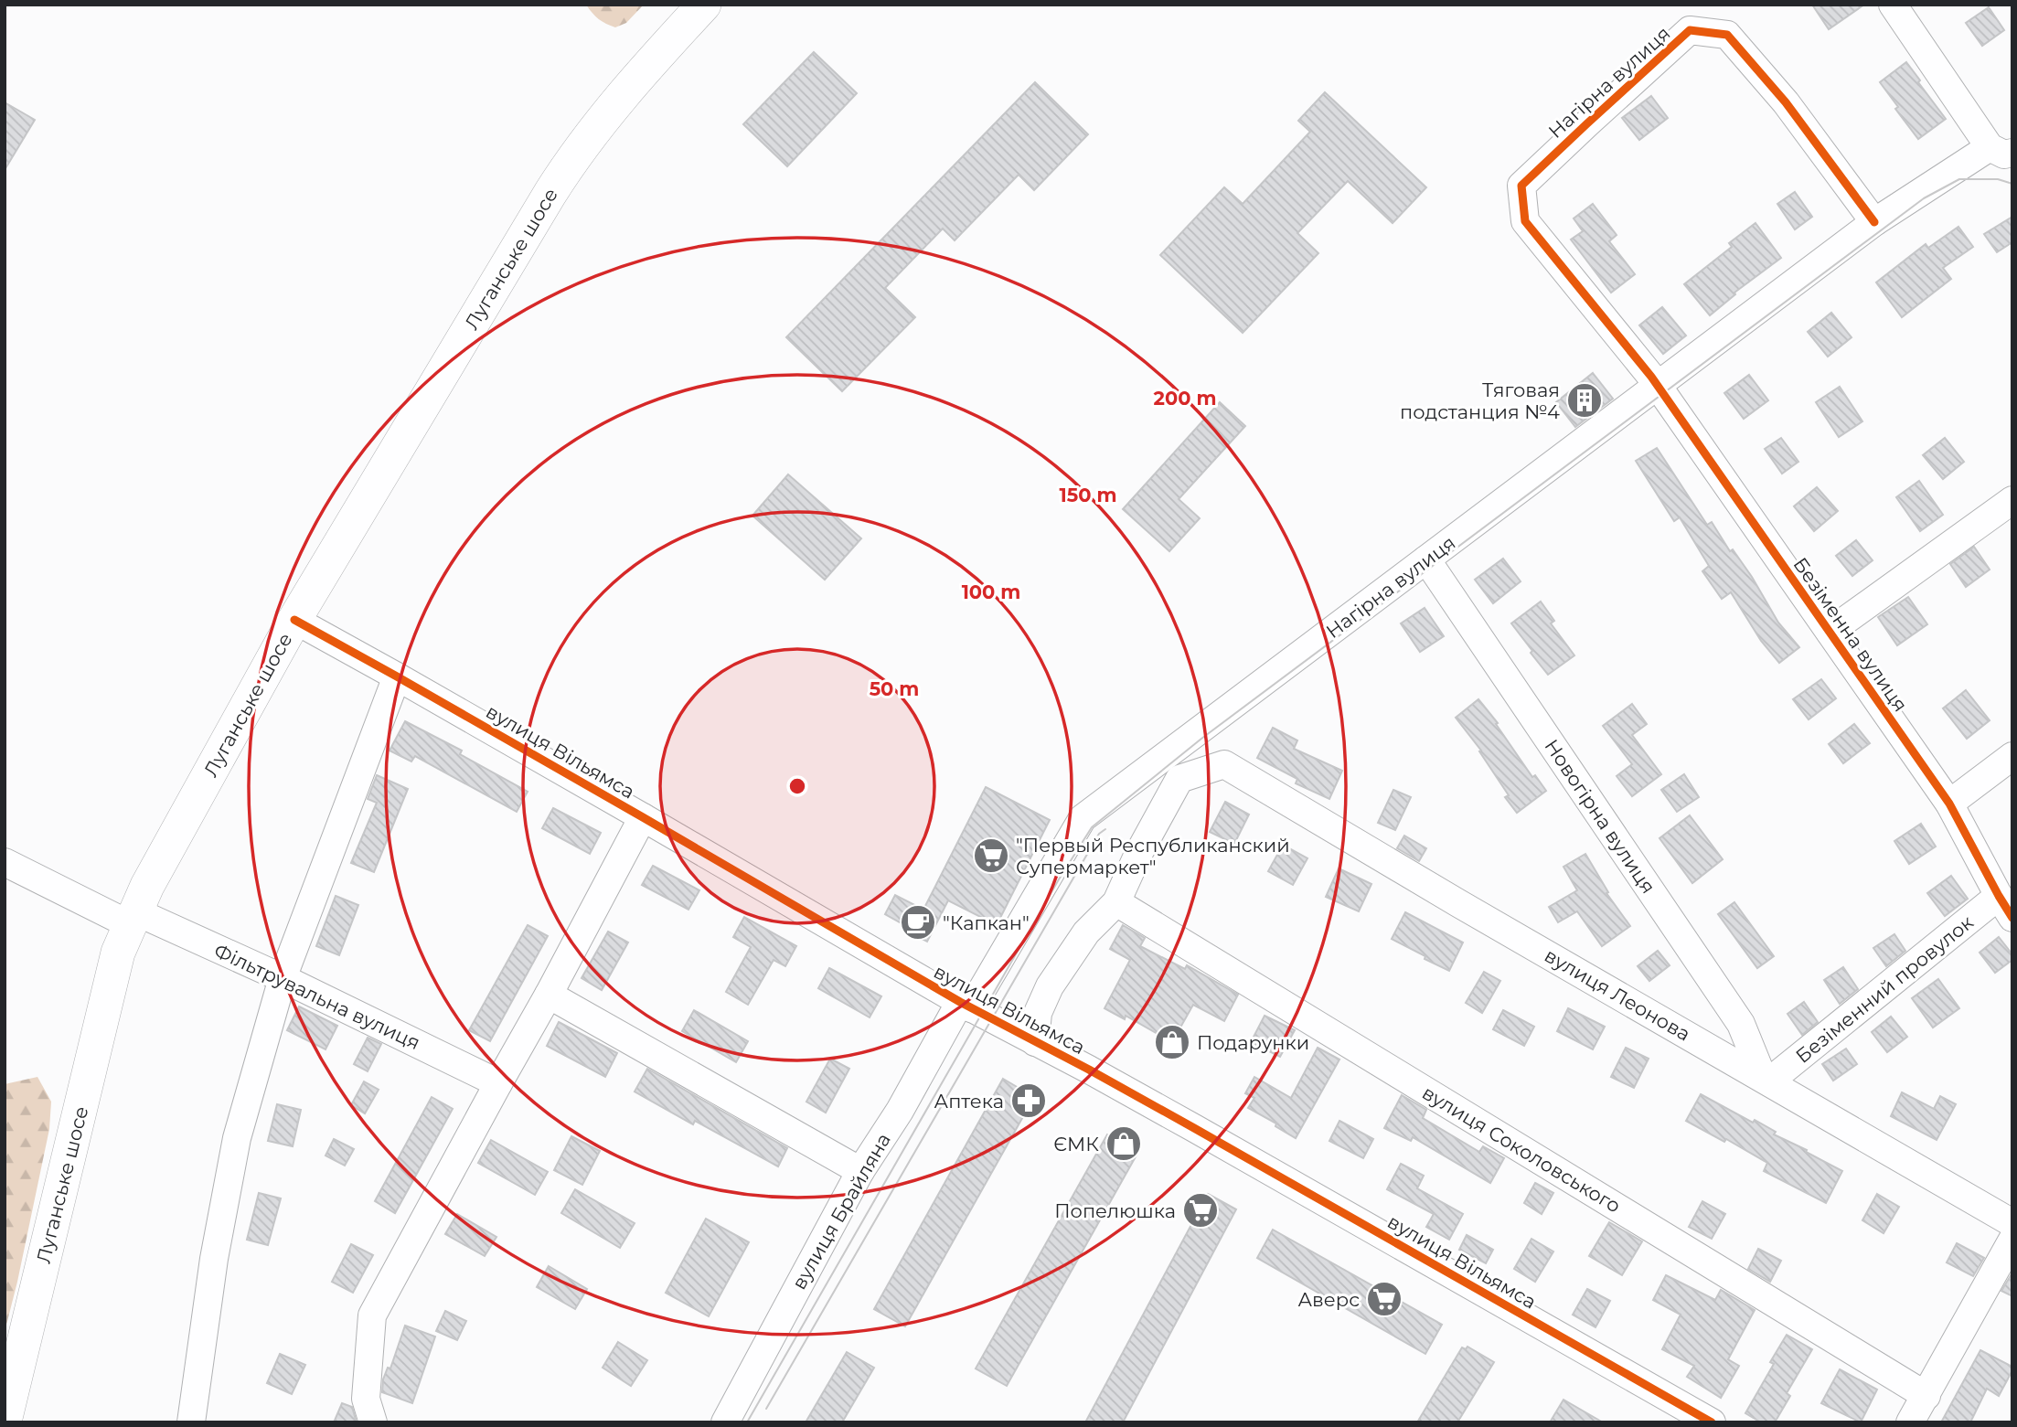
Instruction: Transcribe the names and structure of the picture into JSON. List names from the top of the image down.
{
  "streets": {
    "main road": ["Луганське шосе"],
    "street": [
      "Нагірна вулиця",
      "Безіменна вулиця",
      "вулиця Вільямса",
      "Новогірна вулиця",
      "Безіменний провулок",
      "вулиця Леонова",
      "Фільтрувальна вулиця",
      "вулиця Соколовського",
      "вулиця Брайляна"
    ]
  },
  "crossings": [
    ["Нагірна вулиця", "Безіменна вулиця"],
    ["Нагірна вулиця", "вулиця Вільямса"],
    ["Нагірна вулиця", "Новогірна вулиця"],
    ["Нагірна вулиця", "вулиця Брайляна"],
    ["Луганське шосе", "вулиця Вільямса"],
    ["Луганське шосе", "Фільтрувальна вулиця"],
    ["Безіменна вулиця", "Безіменний провулок"],
    ["вулиця Вільямса", "вулиця Брайляна"],
    ["Новогірна вулиця", "Безіменний провулок"],
    ["Новогірна вулиця", "вулиця Леонова"],
    ["Безіменний провулок", "вулиця Леонова"],
    ["вулиця Леонова", "вулиця Соколовського"]
  ],
  "places": {
    "building": ["Тяговая подстанция №4"],
    "supermarket": ["\"Первый Республиканский Супермаркет\"", "Попелюшка", "Аверс"],
    "cafe": ["\"Капкан\""],
    "shop": ["Подарунки", "ЄМК"],
    "pharmacy": ["Аптека"]
  },
  "rings": [
    "200 m",
    "150 m",
    "100 m",
    "50 m"
  ]
}
